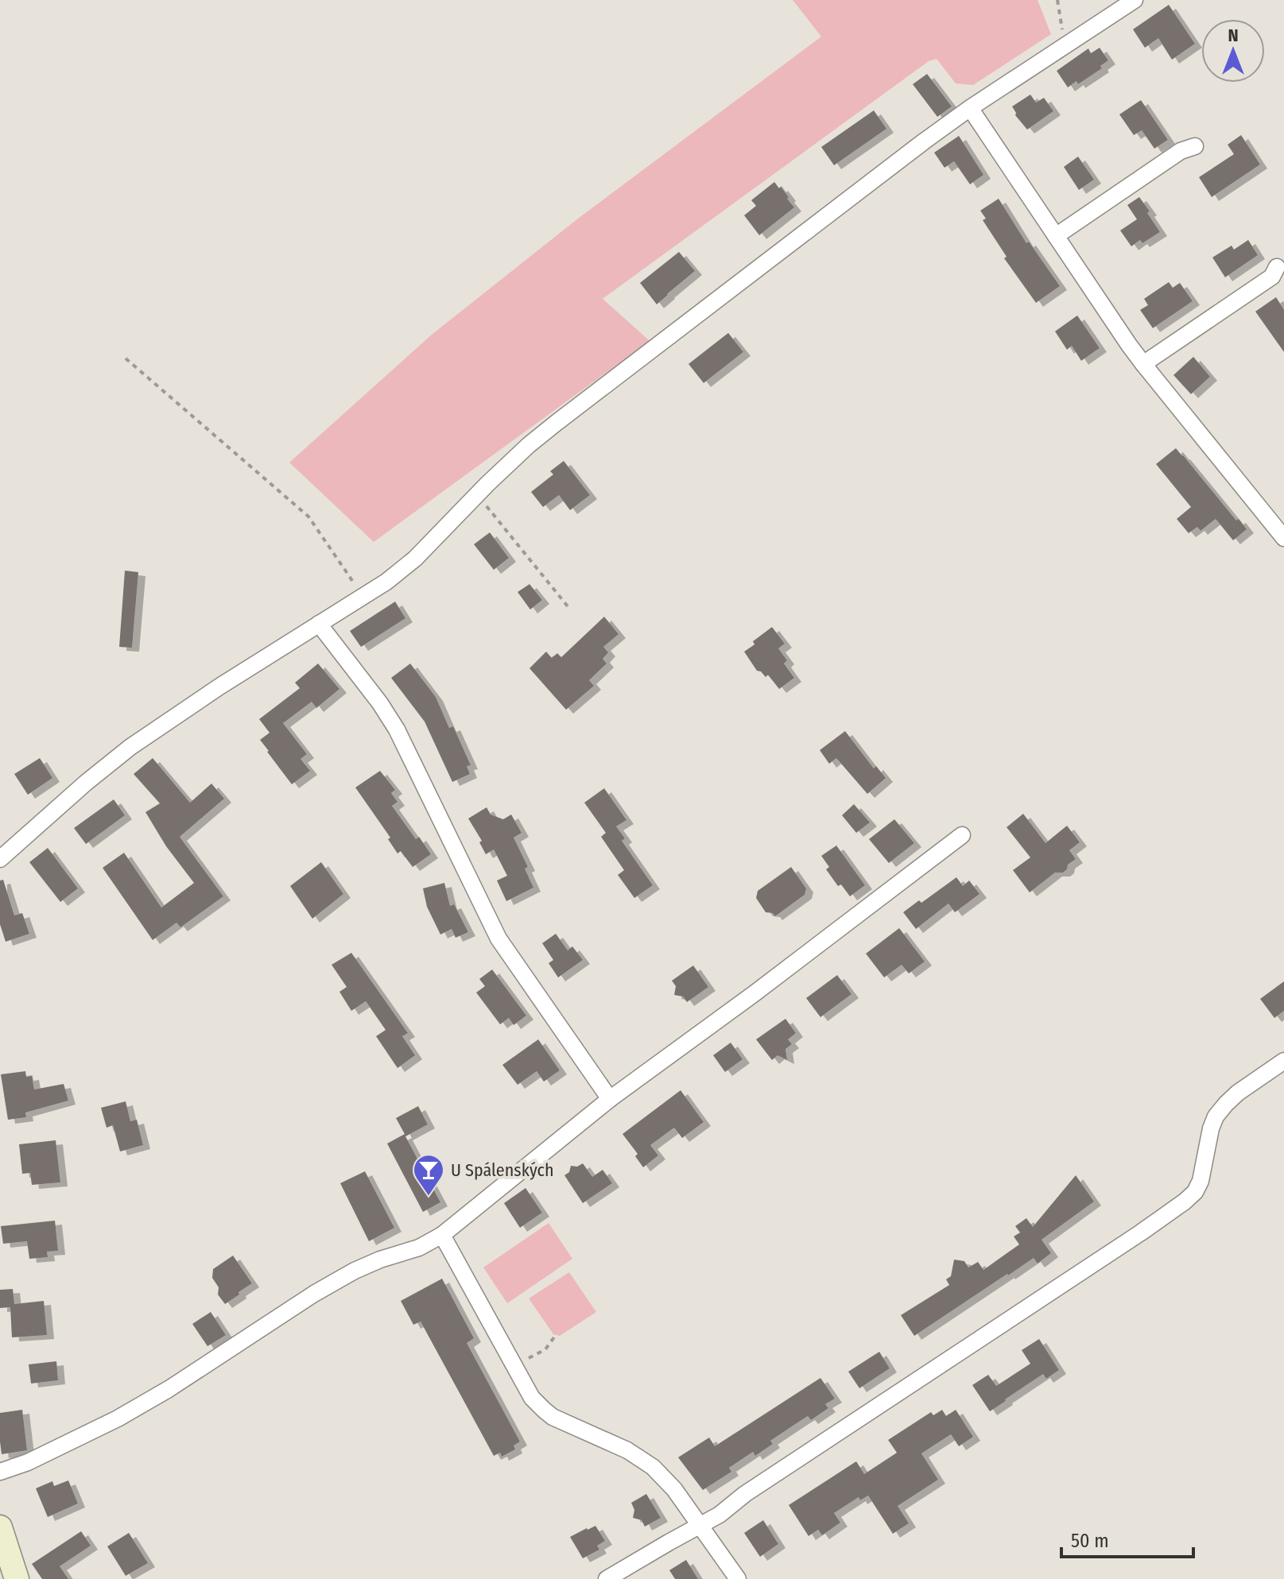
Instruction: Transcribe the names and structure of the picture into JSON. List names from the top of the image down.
{
  "places": {
    "bar": ["U Spálenských"]
  },
  "scale_bar": "50 m",
  "north": "top"
}
